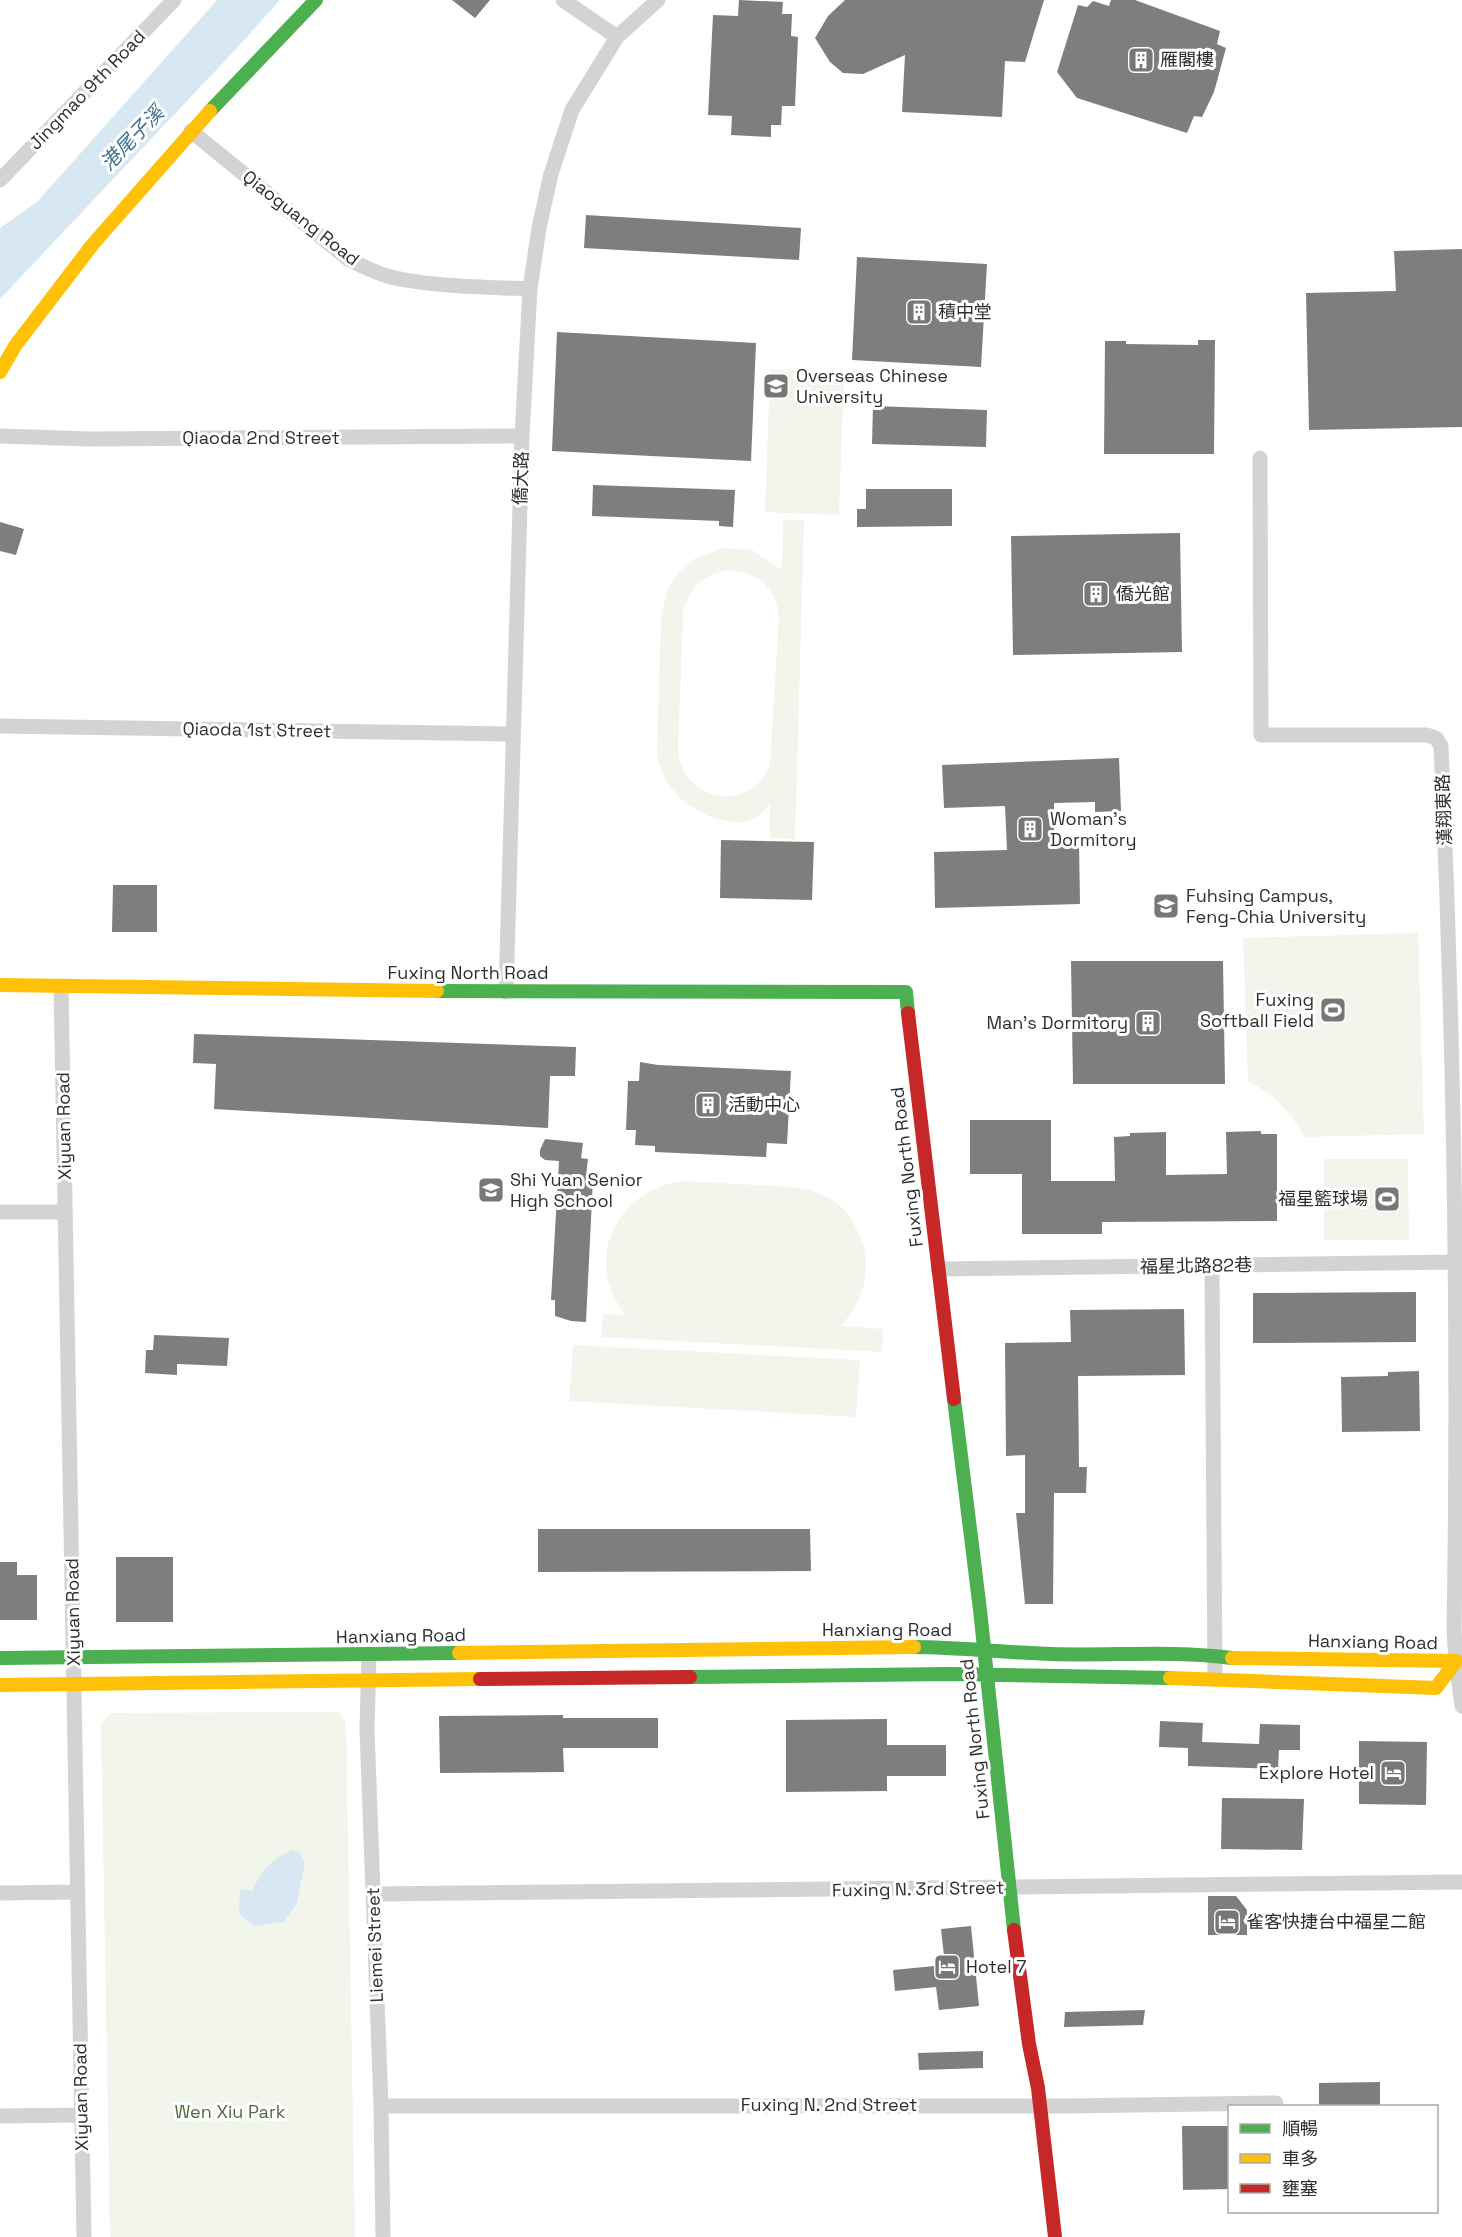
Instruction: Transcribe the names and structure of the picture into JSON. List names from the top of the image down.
{
  "streets": {
    "street": [
      "Jingmao 9th Road",
      "Qiaoguang Road",
      "Qiaoda 2nd Street",
      "僑大路",
      "Qiaoda 1st Street",
      "漢翔東路",
      "Fuxing North Road",
      "Xiyuan Road",
      "福星北路82巷",
      "Hanxiang Road",
      "Fuxing N. 3rd Street",
      "Liemei Street",
      "Fuxing N. 2nd Street"
    ]
  },
  "crossings": [
    ["Qiaoguang Road", "僑大路"],
    ["Qiaoda 2nd Street", "僑大路"],
    ["僑大路", "Qiaoda 1st Street"],
    ["僑大路", "Fuxing North Road"],
    ["漢翔東路", "福星北路82巷"],
    ["漢翔東路", "Hanxiang Road"],
    ["Fuxing North Road", "Xiyuan Road"],
    ["Fuxing North Road", "福星北路82巷"],
    ["Fuxing North Road", "Hanxiang Road"],
    ["Fuxing North Road", "Fuxing N. 3rd Street"],
    ["Fuxing North Road", "Fuxing N. 2nd Street"],
    ["Xiyuan Road", "Hanxiang Road"],
    ["Hanxiang Road", "Liemei Street"],
    ["Fuxing N. 3rd Street", "Liemei Street"],
    ["Liemei Street", "Fuxing N. 2nd Street"]
  ],
  "water": ["港尾子溪"],
  "parks": ["Wen Xiu Park"],
  "places": {
    "building": [
      "雁閣樓",
      "積中堂",
      "僑光館",
      "Woman's Dormitory",
      "Man's Dormitory",
      "活動中心"
    ],
    "school or university": ["Overseas Chinese University", "Fuhsing Campus, Feng-Chia University", "Shi Yuan Senior High School"],
    "sports": ["Fuxing Softball Field", "福星籃球場"],
    "hotel": ["Explore Hotel", "雀客快捷台中福星二館", "Hotel 7"]
  },
  "legend": ["順暢", "車多", "壅塞"]
}
